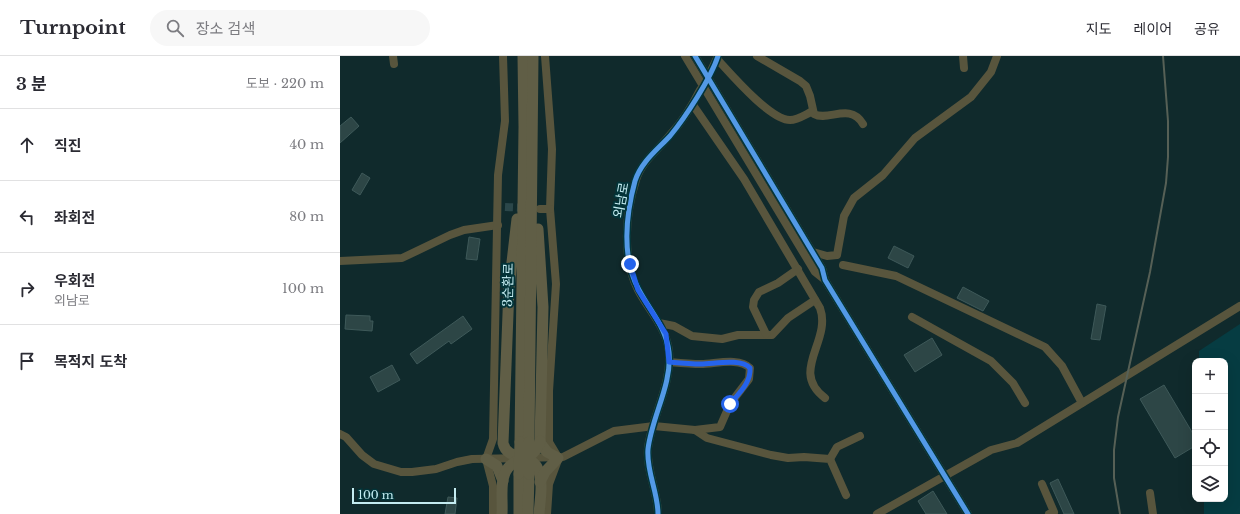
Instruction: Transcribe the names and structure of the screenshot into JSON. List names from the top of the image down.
{
  "streets": {
    "highway": ["3순환로"],
    "street": ["외남로"]
  },
  "scale_bar": "100 m",
  "page": {
    "header": "Turnpoint",
    "search": "장소 검색",
    "nav": ["지도", "레이어", "공유"],
    "heading": ["3 분", "도보 · 220 m"],
    "list": [
      ["직진", "40 m"],
      ["좌회전", "80 m"],
      ["우회전", "외남로", "100 m"],
      "목적지 도착"
    ],
    "map_buttons": ["+", "−"],
    "scale": "100 m"
  }
}
